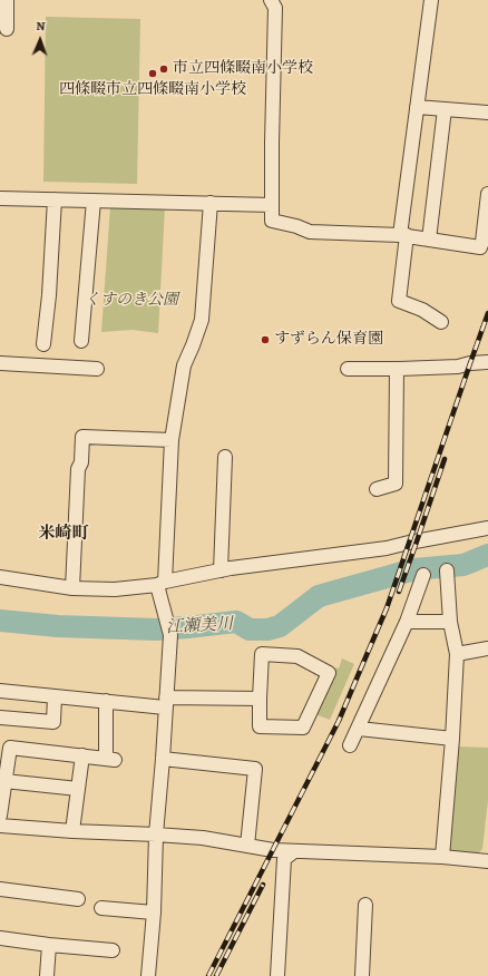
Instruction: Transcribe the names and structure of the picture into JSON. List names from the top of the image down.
{
  "districts": ["米崎町"],
  "water": ["江瀬美川"],
  "parks": ["くすのき公園"],
  "places": ["市立四條畷南小学校", "四條畷市立四條畷南小学校", "すずらん保育園"],
  "north": "top"
}
